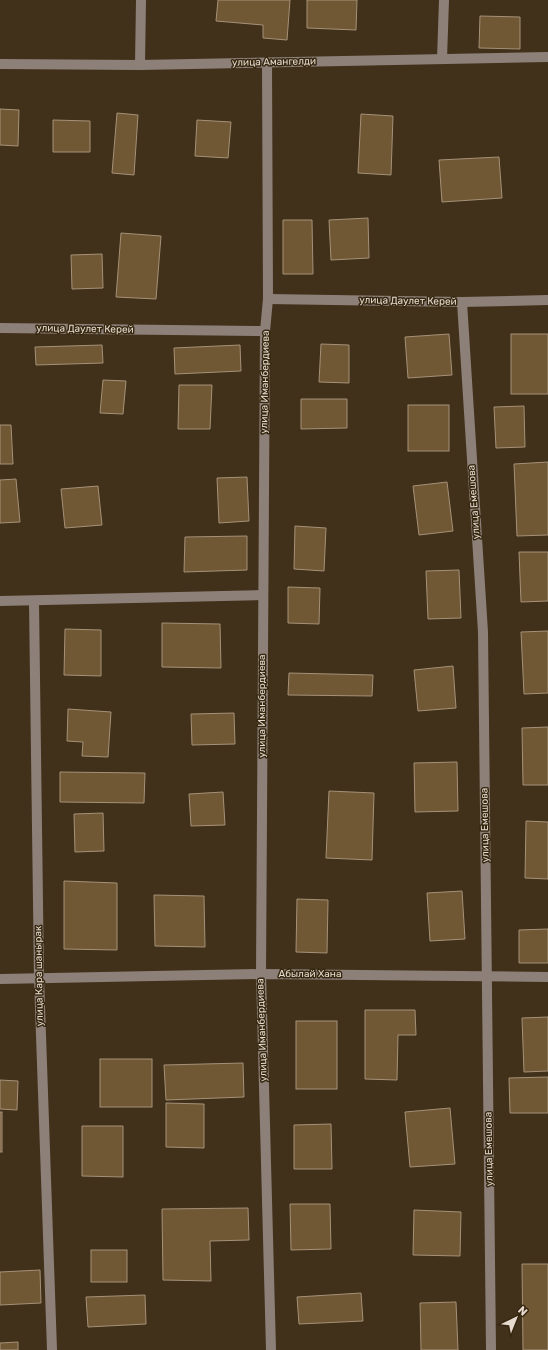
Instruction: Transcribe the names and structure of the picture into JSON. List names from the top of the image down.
{
  "streets": {
    "street": [
      "улица Амангелди",
      "улица Даулет Керей",
      "улица Иманбердиева",
      "улица Емешова",
      "Абылай Хана",
      "улица Кара шанырак"
    ]
  },
  "crossings": [
    ["улица Амангелди", "улица Иманбердиева"],
    ["улица Даулет Керей", "улица Иманбердиева"],
    ["улица Даулет Керей", "улица Емешова"],
    ["улица Иманбердиева", "Абылай Хана"],
    ["улица Емешова", "Абылай Хана"],
    ["Абылай Хана", "улица Кара шанырак"]
  ],
  "north": "top right"
}
